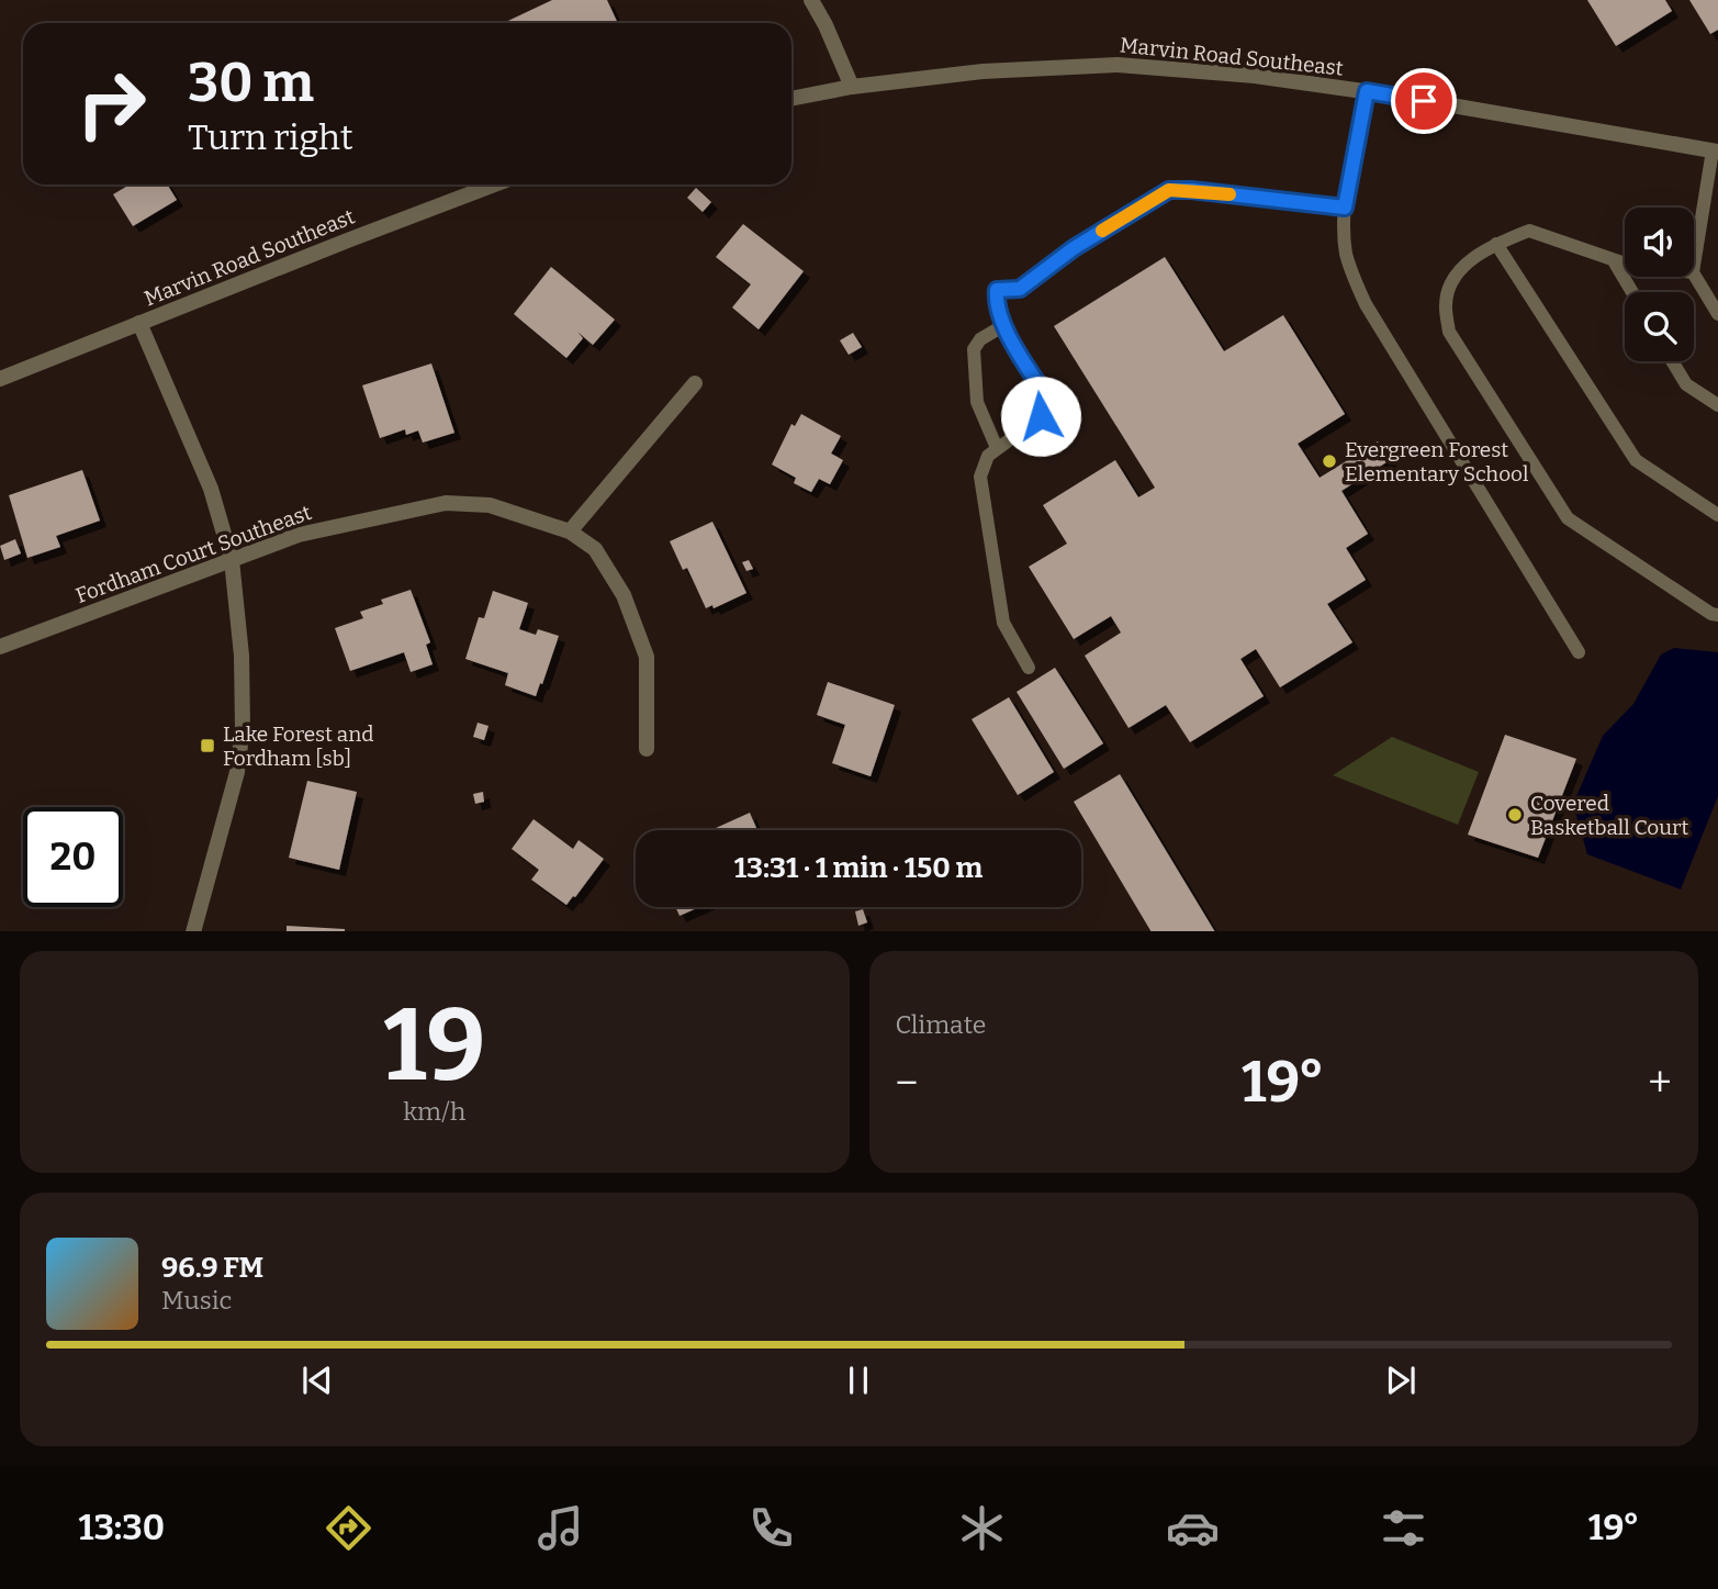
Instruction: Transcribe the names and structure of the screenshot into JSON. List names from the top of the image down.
{
  "streets": {
    "street": ["Marvin Road Southeast", "Fordham Court Southeast"]
  },
  "places": {
    "other": ["Evergreen Forest Elementary School", "Covered Basketball Court"],
    "transit": ["Lake Forest and Fordham [sb]"]
  },
  "page": {
    "turn": ["30 m", "Turn right"],
    "limit": "20",
    "trip": "13:31 · 1 min · 150 m",
    "tile": [
      ["19", "km/h"],
      "Climate"
    ],
    "heat": ["−", "19°", "+"],
    "song": ["96.9 FM", "Music"],
    "tabs": ["13:30", "19°"]
  }
}
